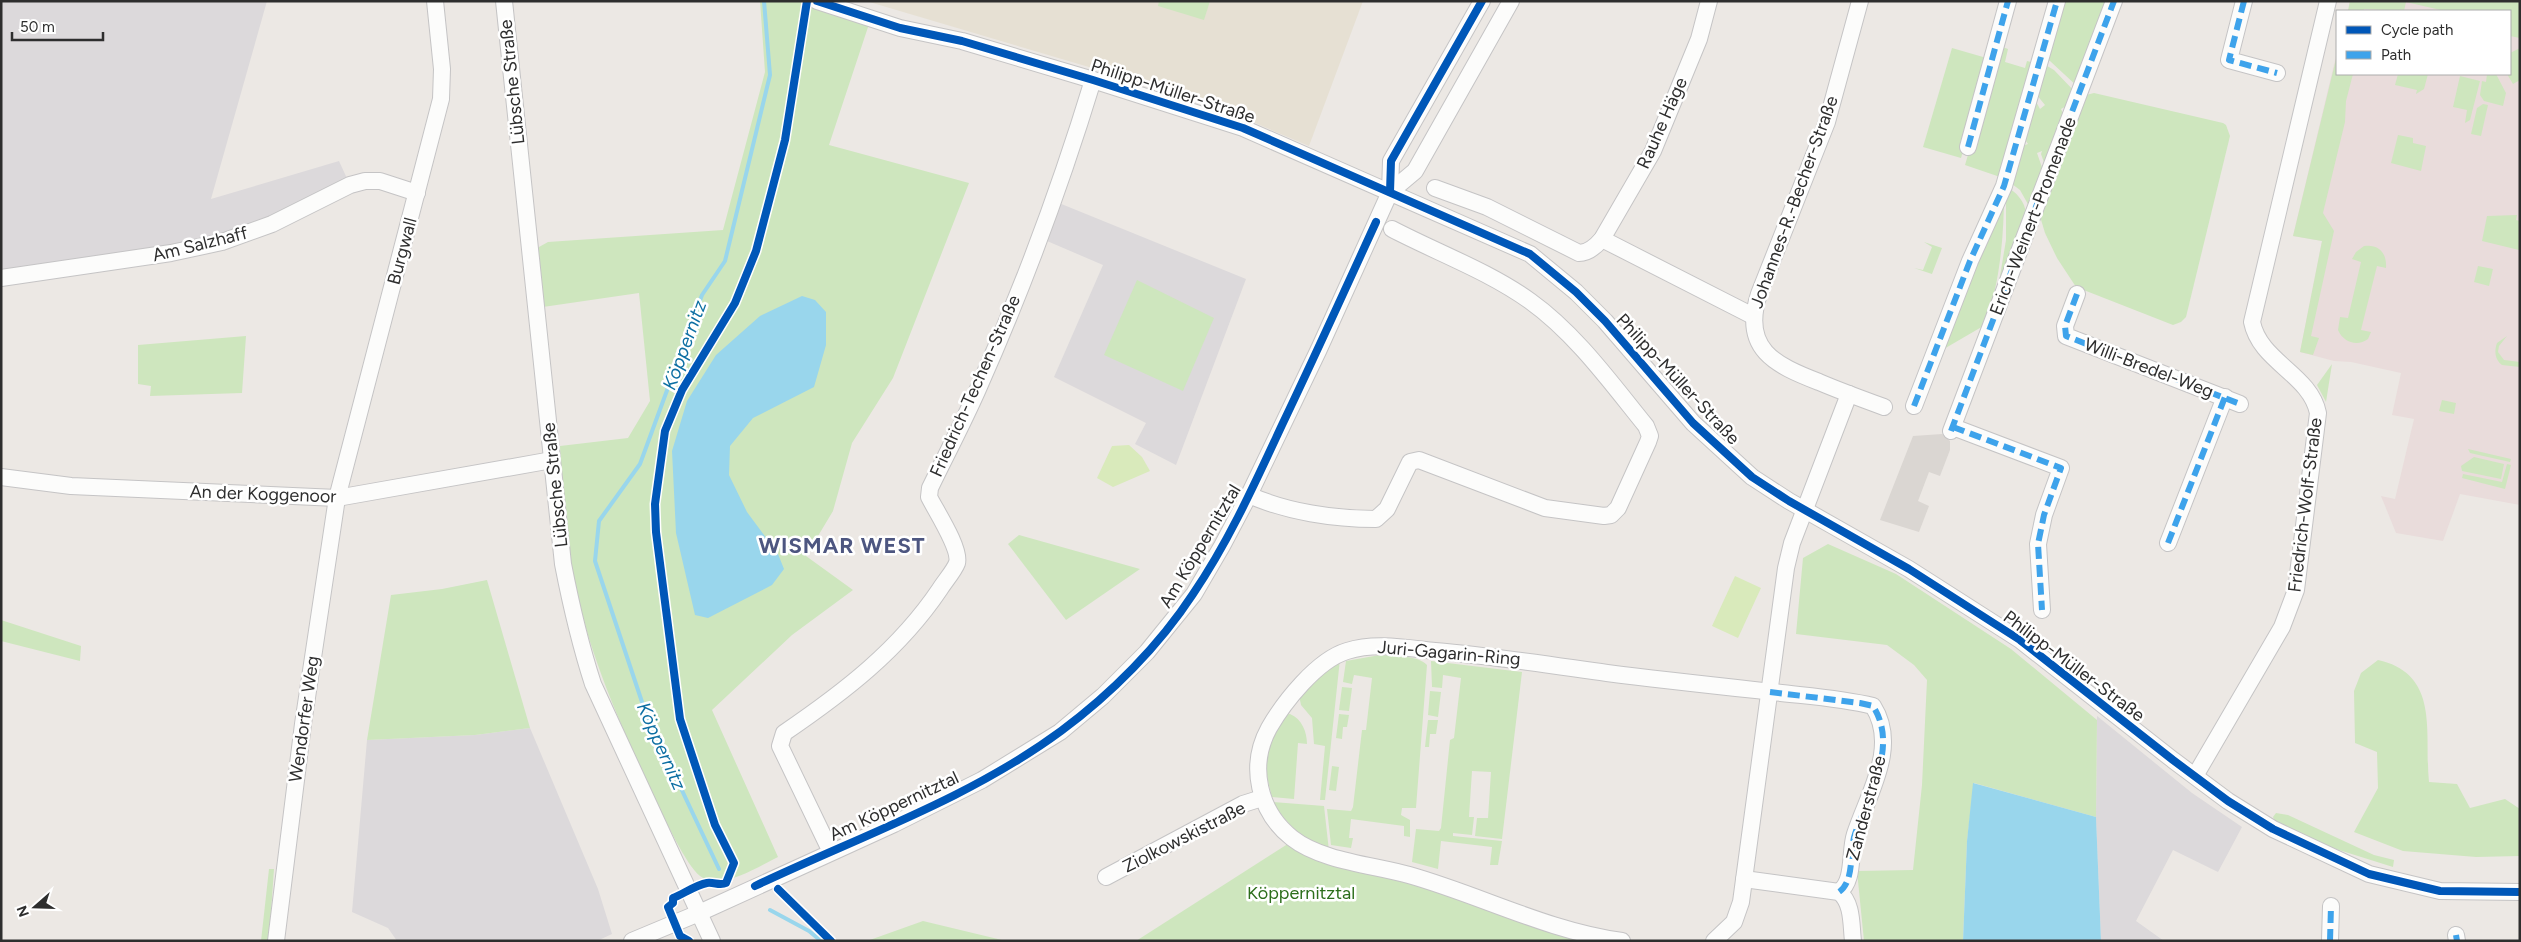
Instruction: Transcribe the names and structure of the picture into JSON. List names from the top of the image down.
{
  "streets": {
    "street": [
      "Lübsche Straße",
      "Philipp-Müller-Straße",
      "Rauhe Häge",
      "Johannes-R.-Becher-Straße",
      "Erich-Weinert-Promenade",
      "Am Salzhaff",
      "Burgwall",
      "Willi-Bredel-Weg",
      "Friedrich-Techen-Straße",
      "An der Koggenoor",
      "Friedrich-Wolf-Straße",
      "Am Köppernitztal",
      "Juri-Gagarin-Ring",
      "Wendorfer Weg",
      "Zanderstraße",
      "Ziolkowskistraße"
    ]
  },
  "crossings": [
    ["Lübsche Straße", "An der Koggenoor"],
    ["Lübsche Straße", "Am Köppernitztal"],
    ["Philipp-Müller-Straße", "Friedrich-Techen-Straße"],
    ["Philipp-Müller-Straße", "Friedrich-Wolf-Straße"],
    ["Philipp-Müller-Straße", "Am Köppernitztal"],
    ["Am Salzhaff", "Burgwall"],
    ["Burgwall", "An der Koggenoor"],
    ["Burgwall", "Wendorfer Weg"],
    ["Friedrich-Techen-Straße", "Am Köppernitztal"],
    ["An der Koggenoor", "Wendorfer Weg"],
    ["Juri-Gagarin-Ring", "Zanderstraße"],
    ["Juri-Gagarin-Ring", "Ziolkowskistraße"]
  ],
  "districts": ["WISMAR WEST"],
  "water": ["Köppernitz"],
  "parks": ["Köppernitztal"],
  "legend": ["Cycle path", "Path"],
  "scale_bar": "50 m",
  "north": "left"
}
